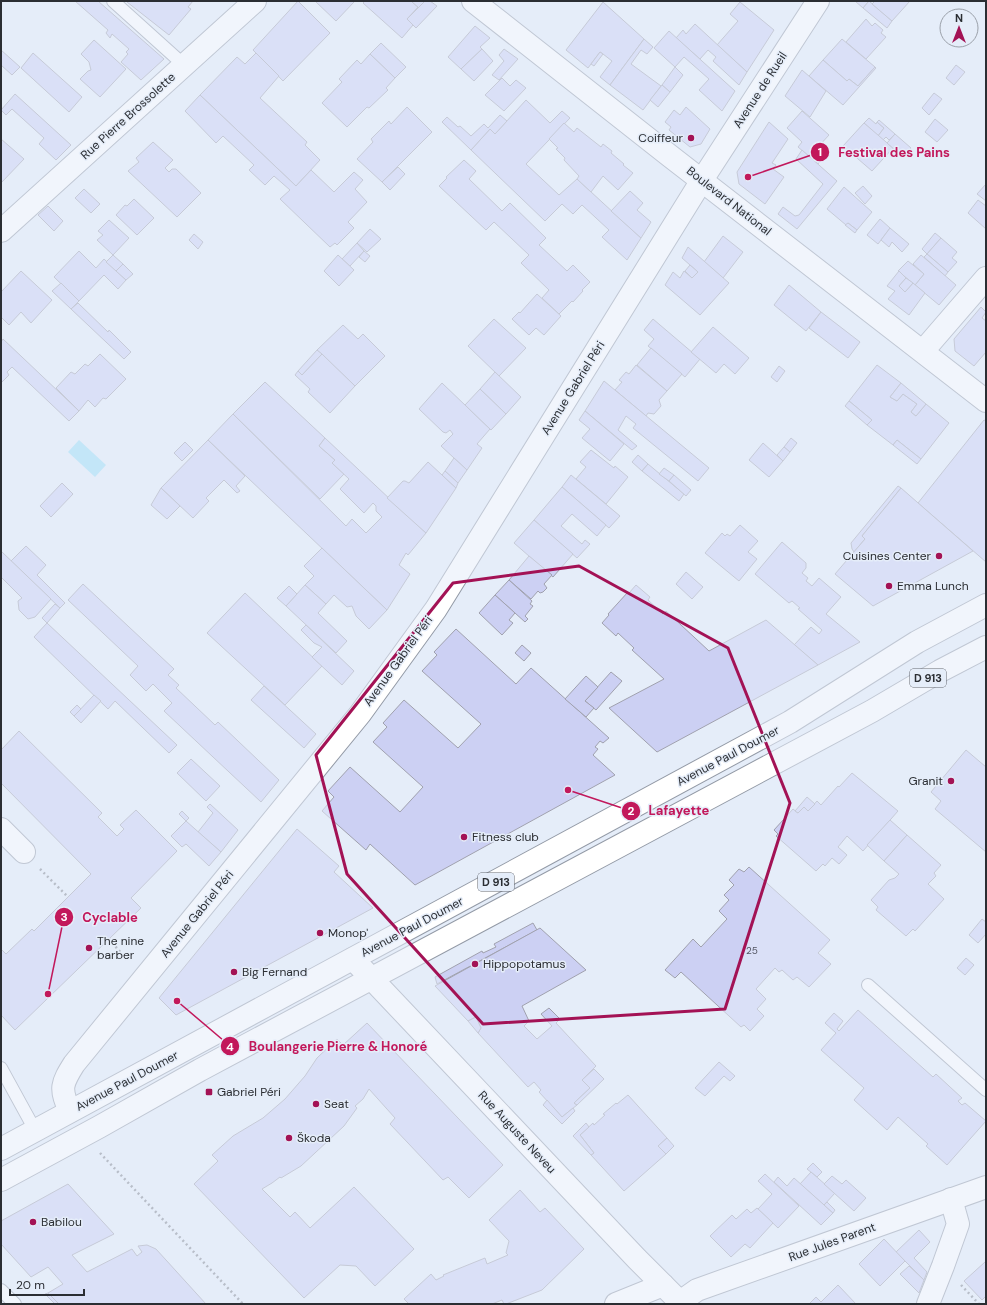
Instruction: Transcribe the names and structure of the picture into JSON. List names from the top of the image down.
{
  "streets": {
    "main road": [
      "Avenue de Rueil",
      "Rue Pierre Brossolette",
      "Boulevard National",
      "Avenue Gabriel Péri",
      "D 913",
      "Avenue Paul Doumer",
      "Rue Auguste Neveu",
      "Rue Jules Parent"
    ]
  },
  "crossings": [
    ["Avenue de Rueil", "Boulevard National"],
    ["Avenue de Rueil", "Avenue Gabriel Péri"],
    ["Boulevard National", "Avenue Gabriel Péri"],
    ["Avenue Gabriel Péri", "Avenue Paul Doumer"],
    ["Avenue Paul Doumer", "Rue Auguste Neveu"],
    ["Rue Auguste Neveu", "Rue Jules Parent"]
  ],
  "places": {
    "other": [
      "Coiffeur",
      "Festival des Pains",
      "Cuisines Center",
      "Emma Lunch",
      "Granit",
      "Lafayette",
      "Fitness club",
      "Monop'",
      "The nine barber",
      "Hippopotamus",
      "Big Fernand",
      "Cyclable",
      "Boulangerie Pierre & Honoré",
      "Seat",
      "Škoda",
      "Babilou"
    ],
    "transit": ["Gabriel Péri"]
  },
  "house_numbers": ["25"],
  "scale_bar": "20 m",
  "north": "top"
}
